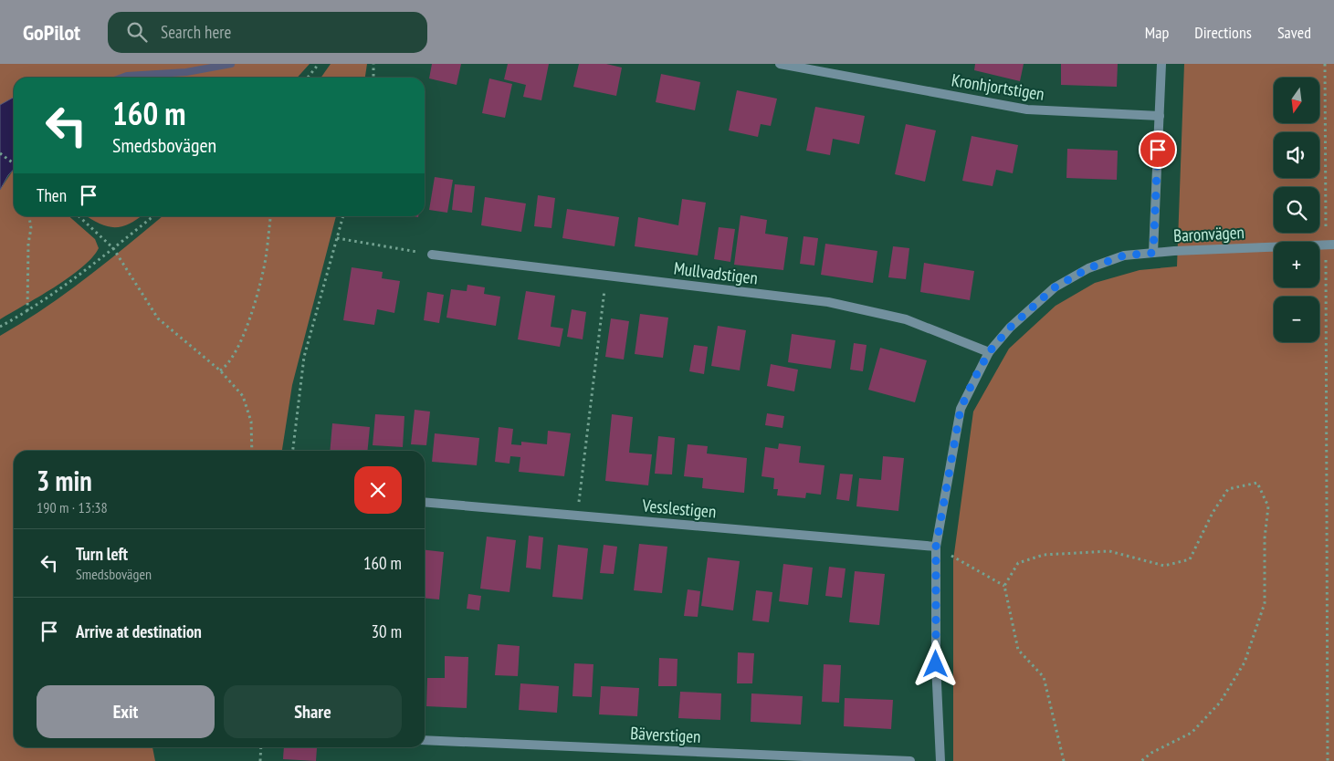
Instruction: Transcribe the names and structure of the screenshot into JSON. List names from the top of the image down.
{
  "streets": {
    "street": [
      "Kronhjortstigen",
      "Baronvägen",
      "Mullvadstigen",
      "Vesslestigen",
      "Bäverstigen"
    ]
  },
  "crossings": [
    ["Baronvägen", "Mullvadstigen"],
    ["Baronvägen", "Vesslestigen"]
  ],
  "north": "bottom",
  "page": {
    "header": "GoPilot",
    "search": "Search here",
    "nav": ["Map", "Directions", "Saved"],
    "map_buttons": ["+", "−"],
    "turn": ["160 m", "Smedsbovägen"],
    "then": "Then",
    "heading": ["3 min", "190 m · 13:38"],
    "list": [
      {
        "name": "Turn left",
        "note": "Smedsbovägen",
        "value": "160 m"
      },
      {
        "name": "Arrive at destination",
        "value": "30 m"
      }
    ],
    "buttons": ["Exit", "Share"]
  }
}
